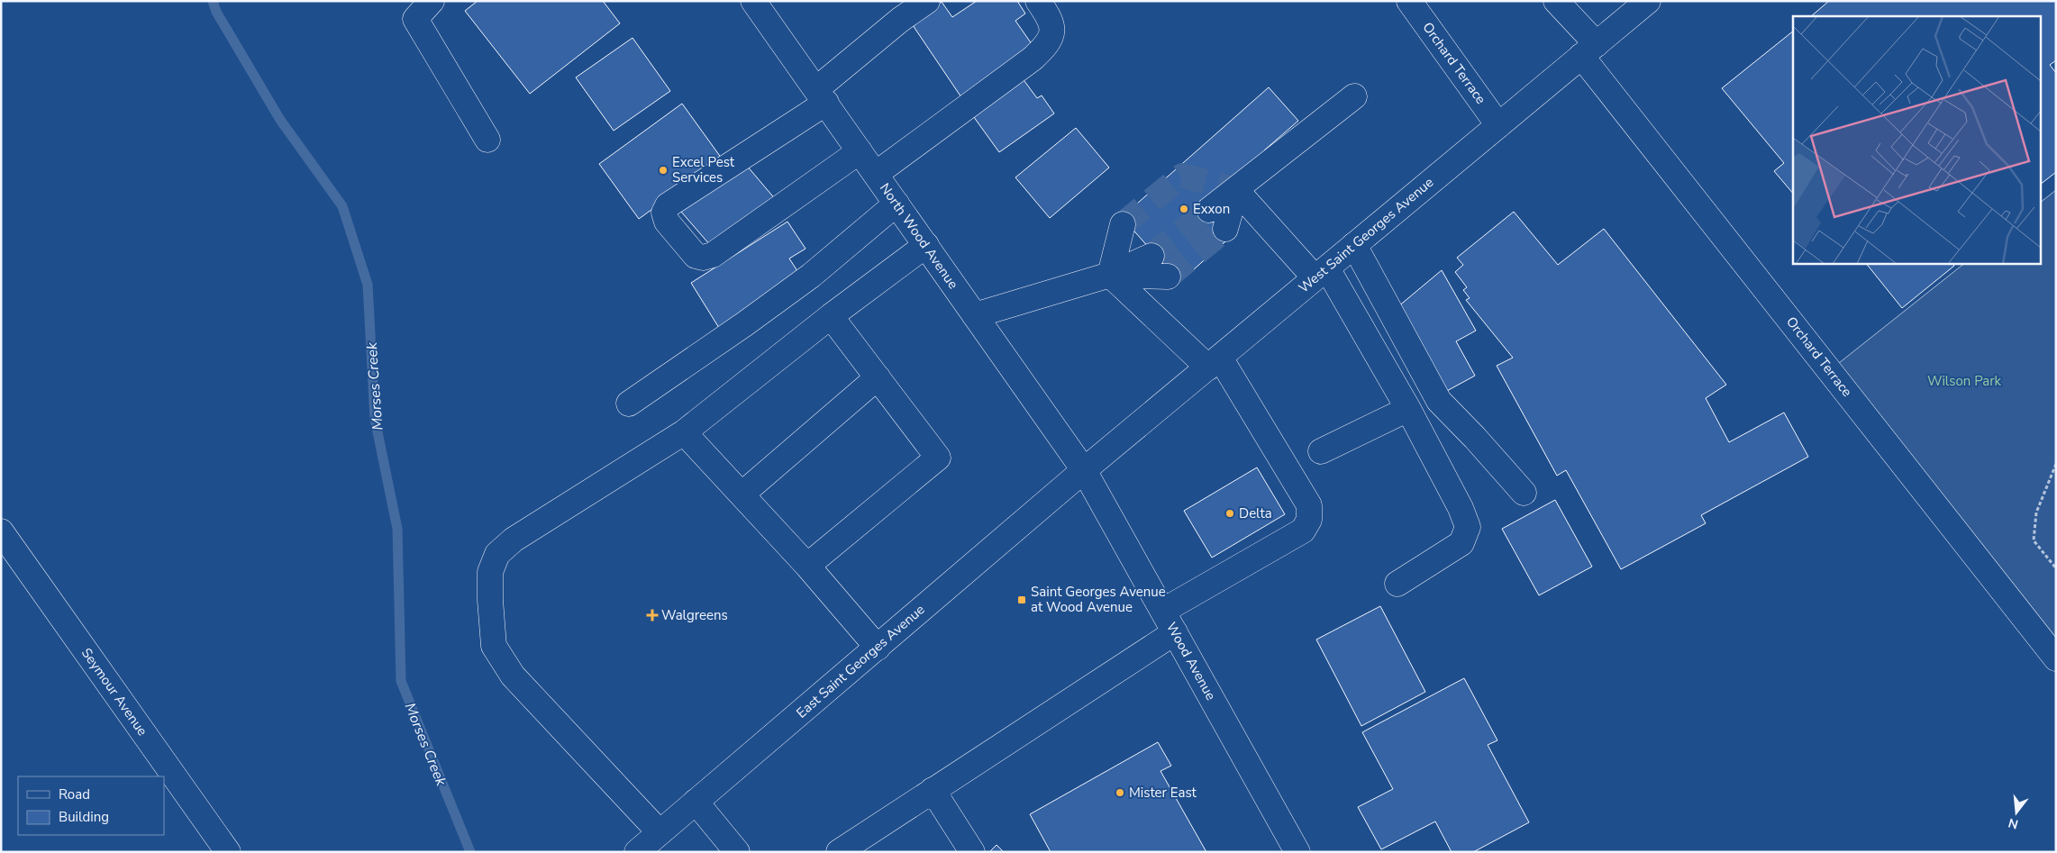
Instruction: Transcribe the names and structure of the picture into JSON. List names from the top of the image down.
{
  "streets": {
    "main road": [
      "Orchard Terrace",
      "West Saint Georges Avenue",
      "North Wood Avenue",
      "East Saint Georges Avenue",
      "Wood Avenue",
      "Seymour Avenue"
    ]
  },
  "crossings": [
    ["Orchard Terrace", "West Saint Georges Avenue"],
    ["West Saint Georges Avenue", "North Wood Avenue"],
    ["West Saint Georges Avenue", "East Saint Georges Avenue"],
    ["West Saint Georges Avenue", "Wood Avenue"],
    ["North Wood Avenue", "East Saint Georges Avenue"],
    ["North Wood Avenue", "Wood Avenue"],
    ["East Saint Georges Avenue", "Wood Avenue"]
  ],
  "water": ["Morses Creek"],
  "parks": ["Wilson Park"],
  "places": {
    "other": [
      "Excel Pest Services",
      "Exxon",
      "Delta",
      "Mister East"
    ],
    "transit": ["Saint Georges Avenue at Wood Avenue"],
    "health": ["Walgreens"]
  },
  "legend": ["Road", "Building"],
  "north": "bottom"
}
